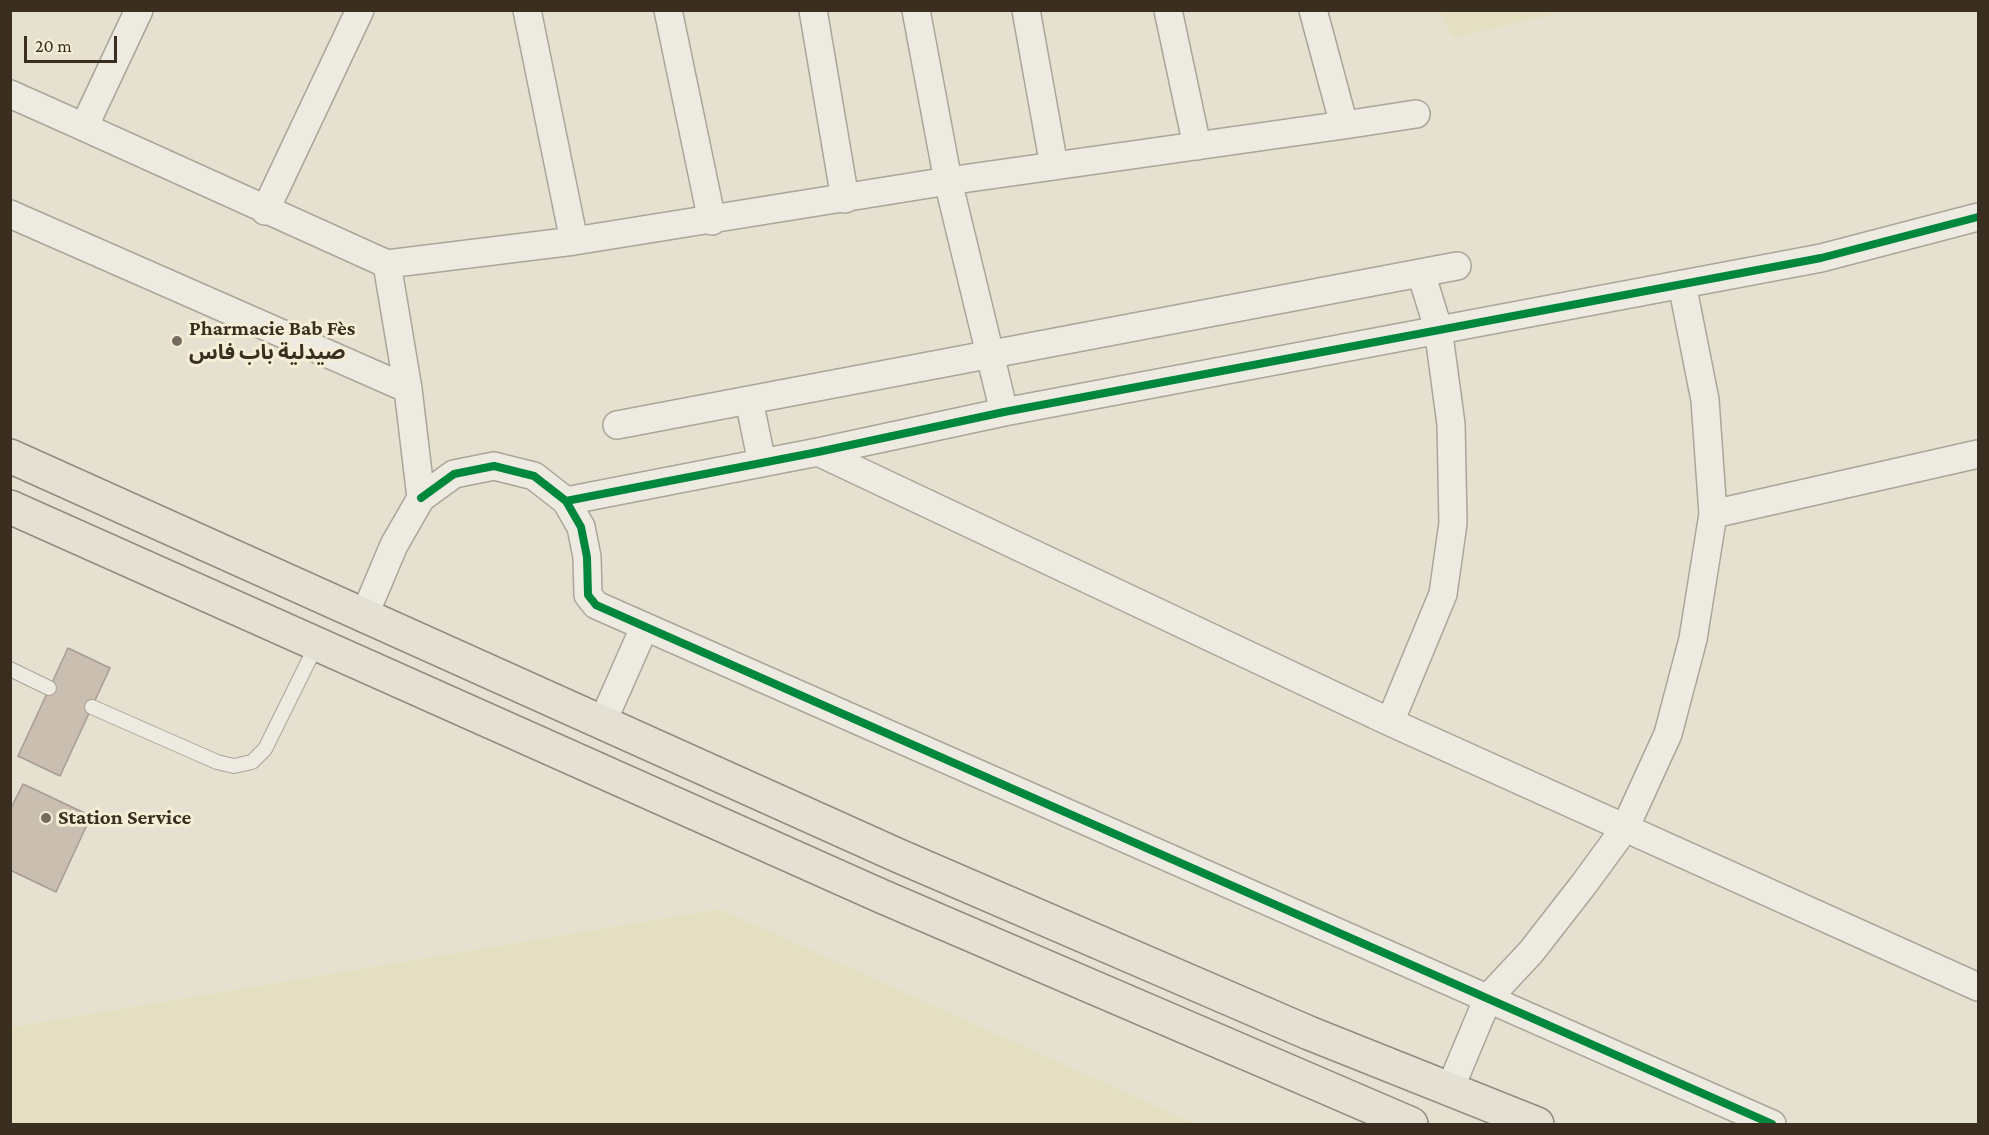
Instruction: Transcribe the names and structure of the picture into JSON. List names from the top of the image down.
{
  "places": ["Pharmacie Bab Fès صيدلية باب فاس", "Station Service"],
  "scale_bar": "20 m"
}
